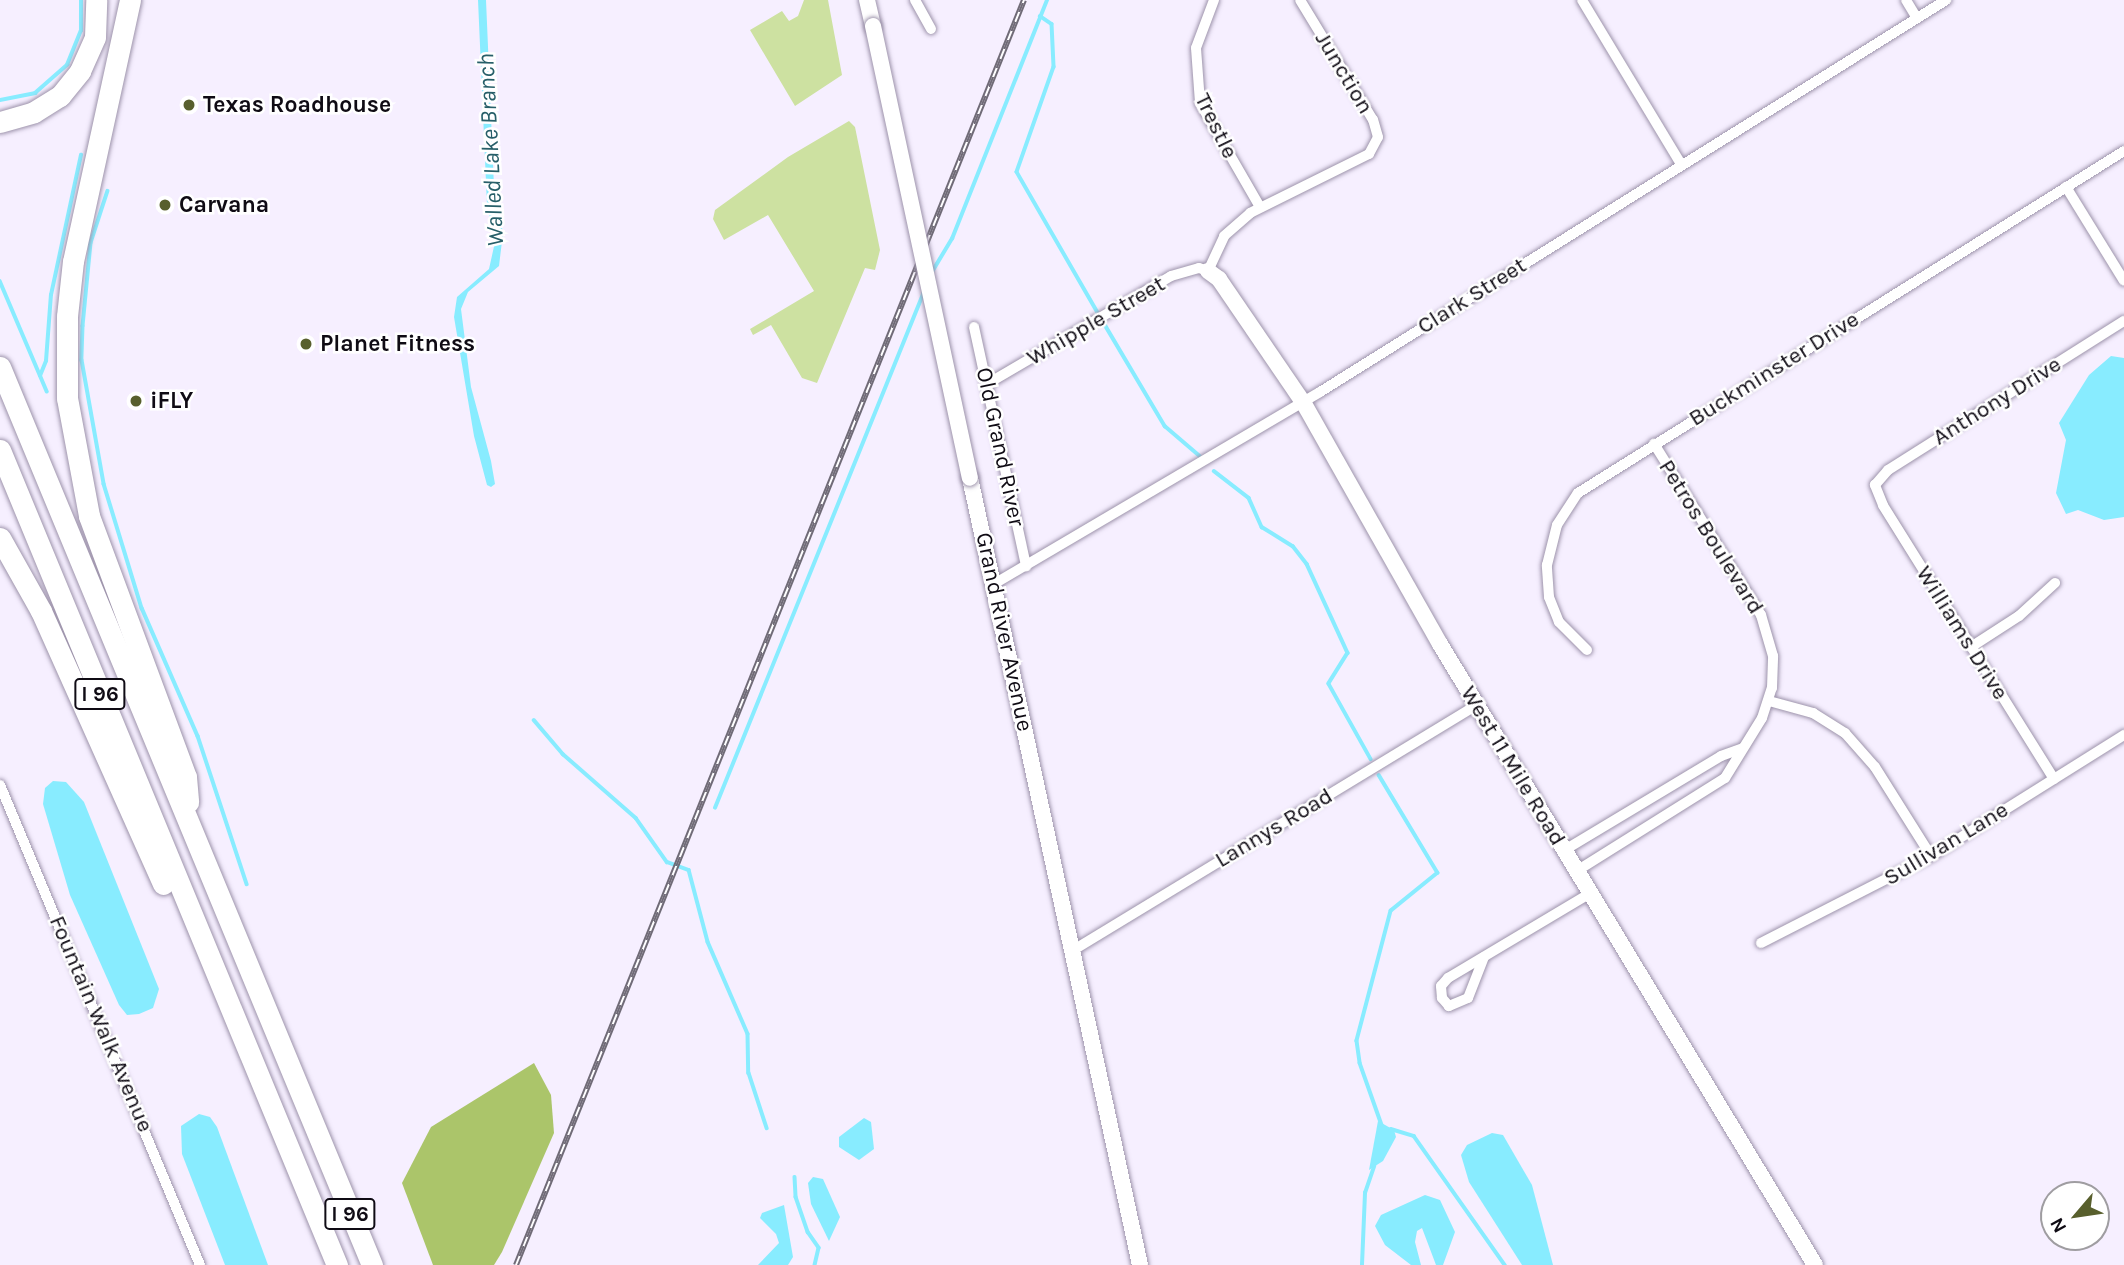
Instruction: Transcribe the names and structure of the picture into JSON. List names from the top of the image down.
{
  "streets": {
    "highway": ["I 96"],
    "main road": ["Grand River Avenue", "West 11 Mile Road"],
    "street": [
      "Junction",
      "Trestle",
      "Clark Street",
      "Whipple Street",
      "Buckminster Drive",
      "Anthony Drive",
      "Old Grand River",
      "Petros Boulevard",
      "Williams Drive",
      "Lannys Road",
      "Sullivan Lane",
      "Fountain Walk Avenue"
    ]
  },
  "crossings": [
    ["Junction", "Trestle"],
    ["Clark Street", "Old Grand River"],
    ["Clark Street", "Grand River Avenue"],
    ["Clark Street", "West 11 Mile Road"],
    ["Whipple Street", "Old Grand River"],
    ["Whipple Street", "West 11 Mile Road"],
    ["Buckminster Drive", "Petros Boulevard"],
    ["Anthony Drive", "Williams Drive"],
    ["Petros Boulevard", "West 11 Mile Road"],
    ["Grand River Avenue", "Lannys Road"],
    ["Williams Drive", "Sullivan Lane"],
    ["West 11 Mile Road", "Lannys Road"]
  ],
  "water": ["Walled Lake Branch"],
  "places": [
    "Texas Roadhouse",
    "Carvana",
    "Planet Fitness",
    "iFLY"
  ],
  "north": "bottom left"
}
